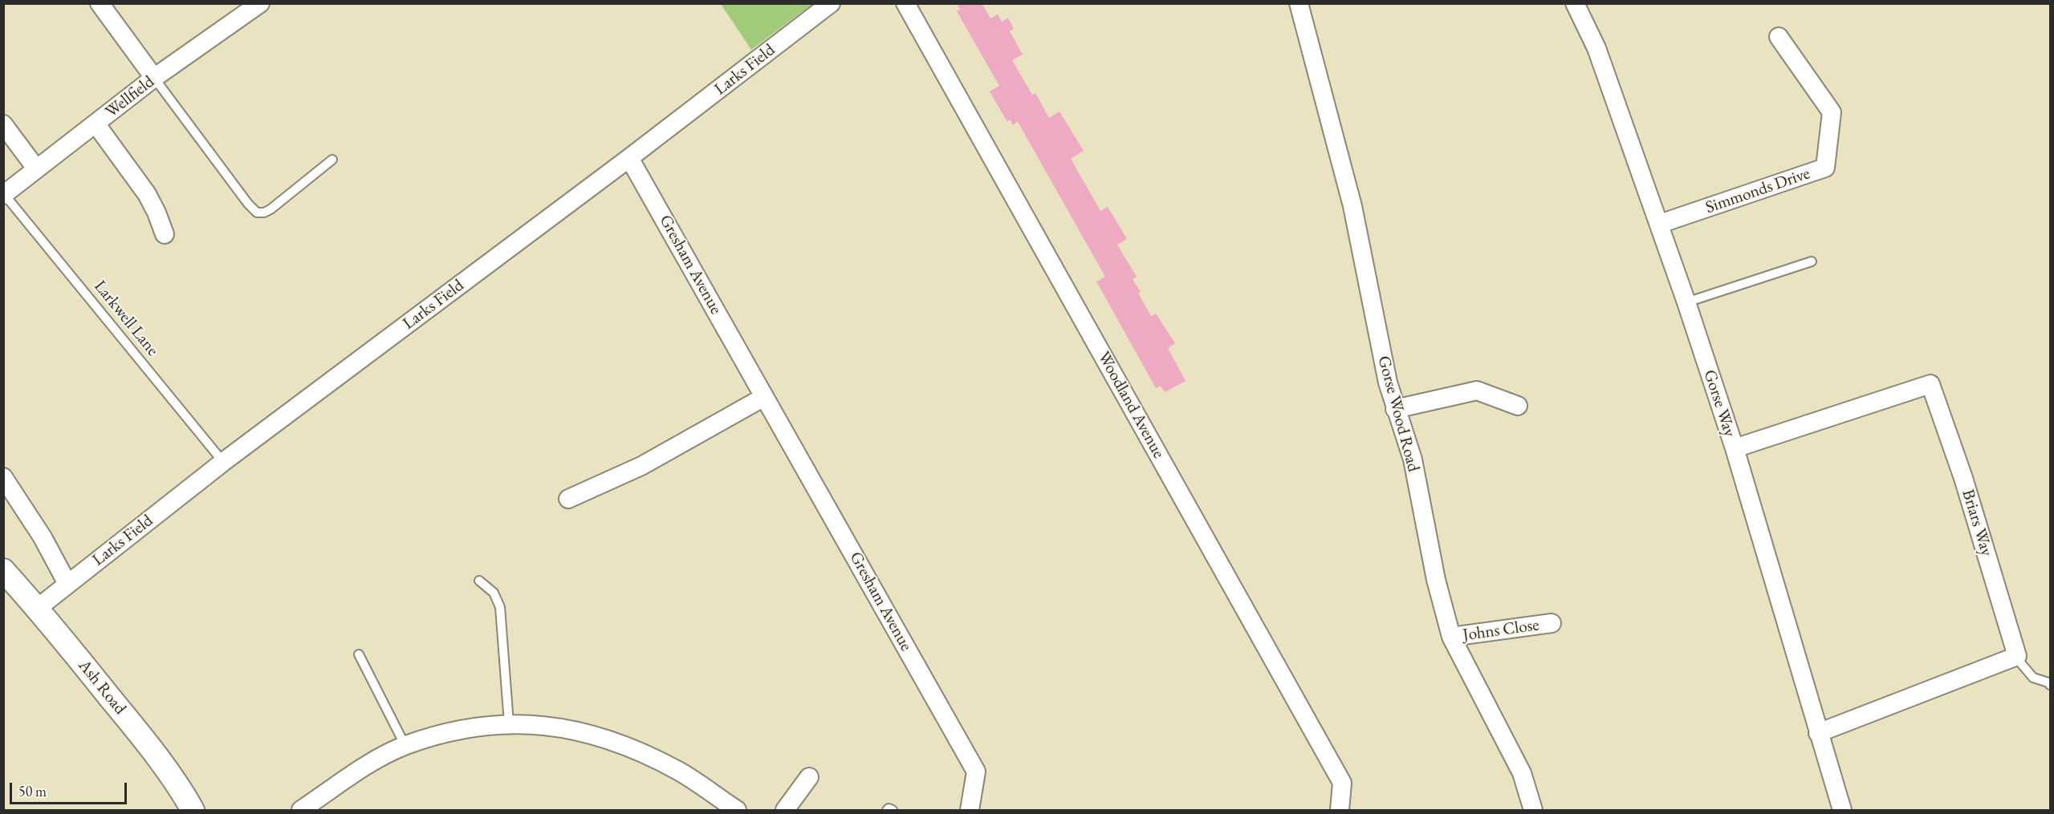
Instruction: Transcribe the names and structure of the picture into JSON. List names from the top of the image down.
{
  "streets": {
    "street": [
      "Larks Field",
      "Wellfield",
      "Simmonds Drive",
      "Gresham Avenue",
      "Gorse Way",
      "Woodland Avenue",
      "Gorse Wood Road",
      "Briars Way",
      "Johns Close",
      "Ash Road"
    ],
    "lane": ["Larkwell Lane"]
  },
  "crossings": [
    ["Larks Field", "Gresham Avenue"],
    ["Larks Field", "Larkwell Lane"],
    ["Larks Field", "Ash Road"],
    ["Wellfield", "Larkwell Lane"],
    ["Simmonds Drive", "Gorse Way"],
    ["Gorse Way", "Briars Way"],
    ["Gorse Wood Road", "Johns Close"]
  ],
  "scale_bar": "50 m"
}
